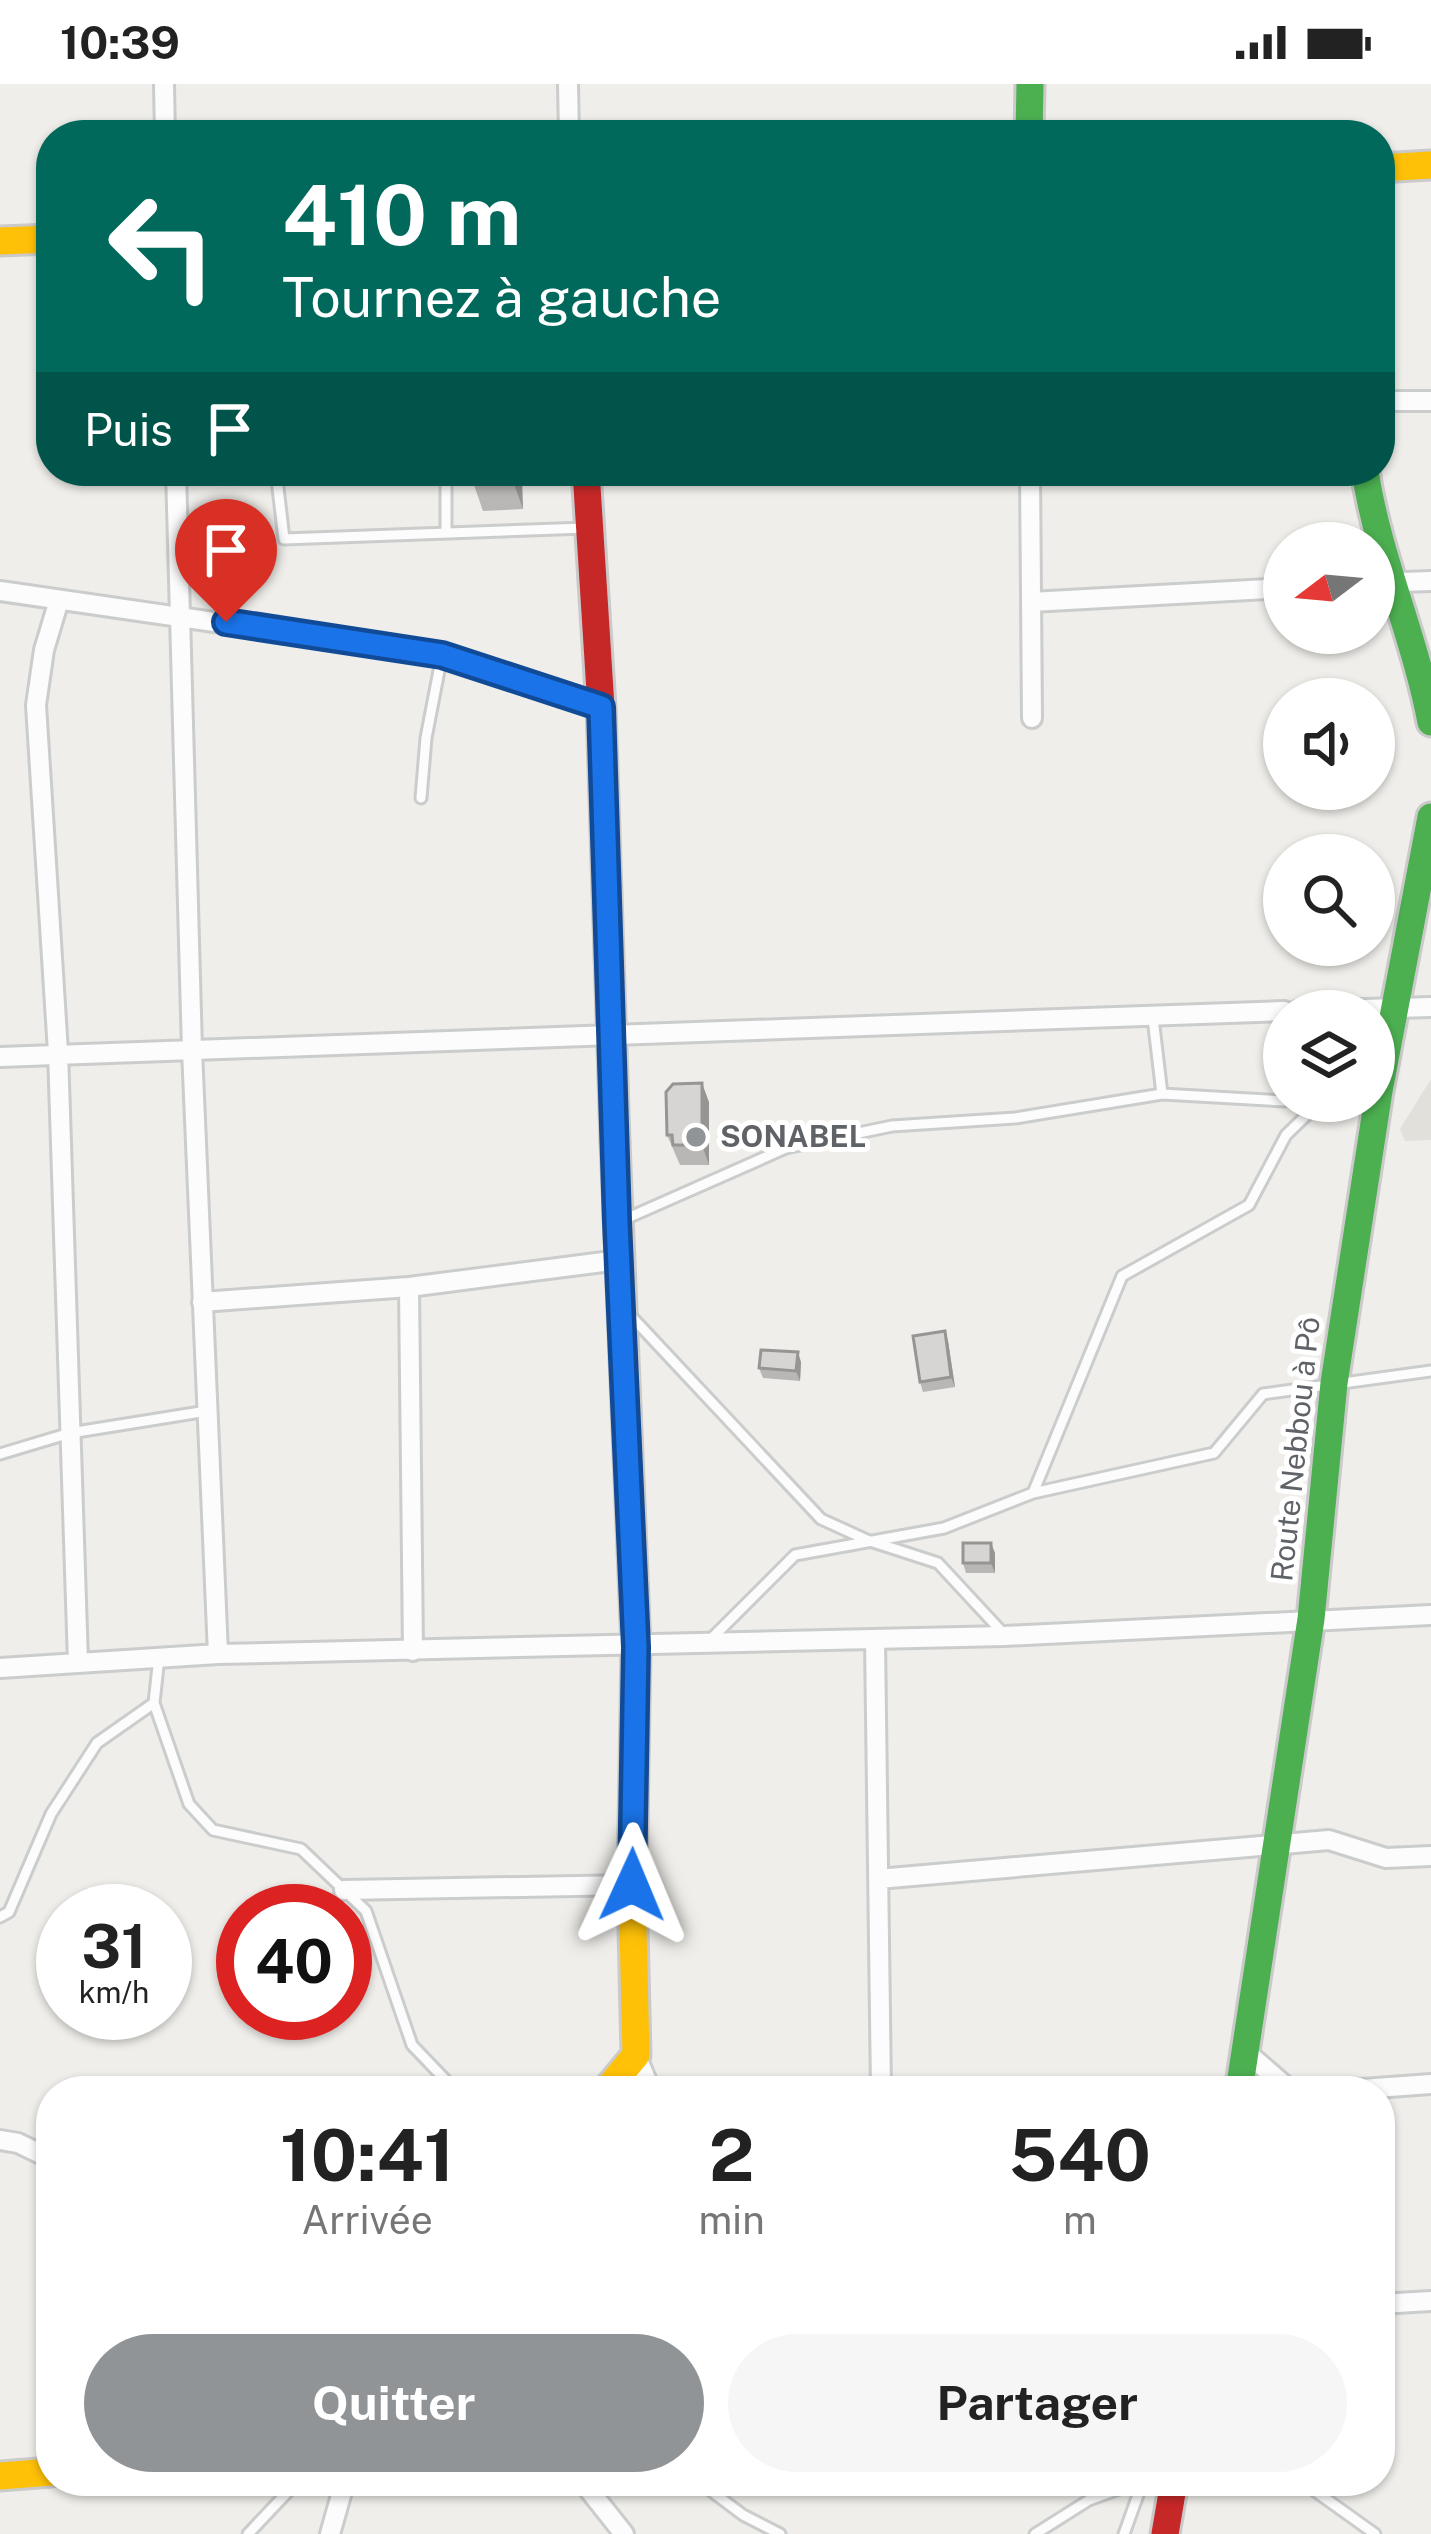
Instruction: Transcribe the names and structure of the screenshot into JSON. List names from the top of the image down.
{
  "streets": {
    "main road": ["Route Nebbou à Pô"]
  },
  "places": ["SONABEL"],
  "north": "left",
  "page": {
    "status": "10:39",
    "turn": ["410 m", "Tournez à gauche"],
    "then": "Puis",
    "speed": "31 km/h",
    "limit": "40",
    "eta": [
      "10:41",
      "Arrivée",
      "2",
      "min",
      "540",
      "m"
    ],
    "buttons": ["Quitter", "Partager"]
  }
}
